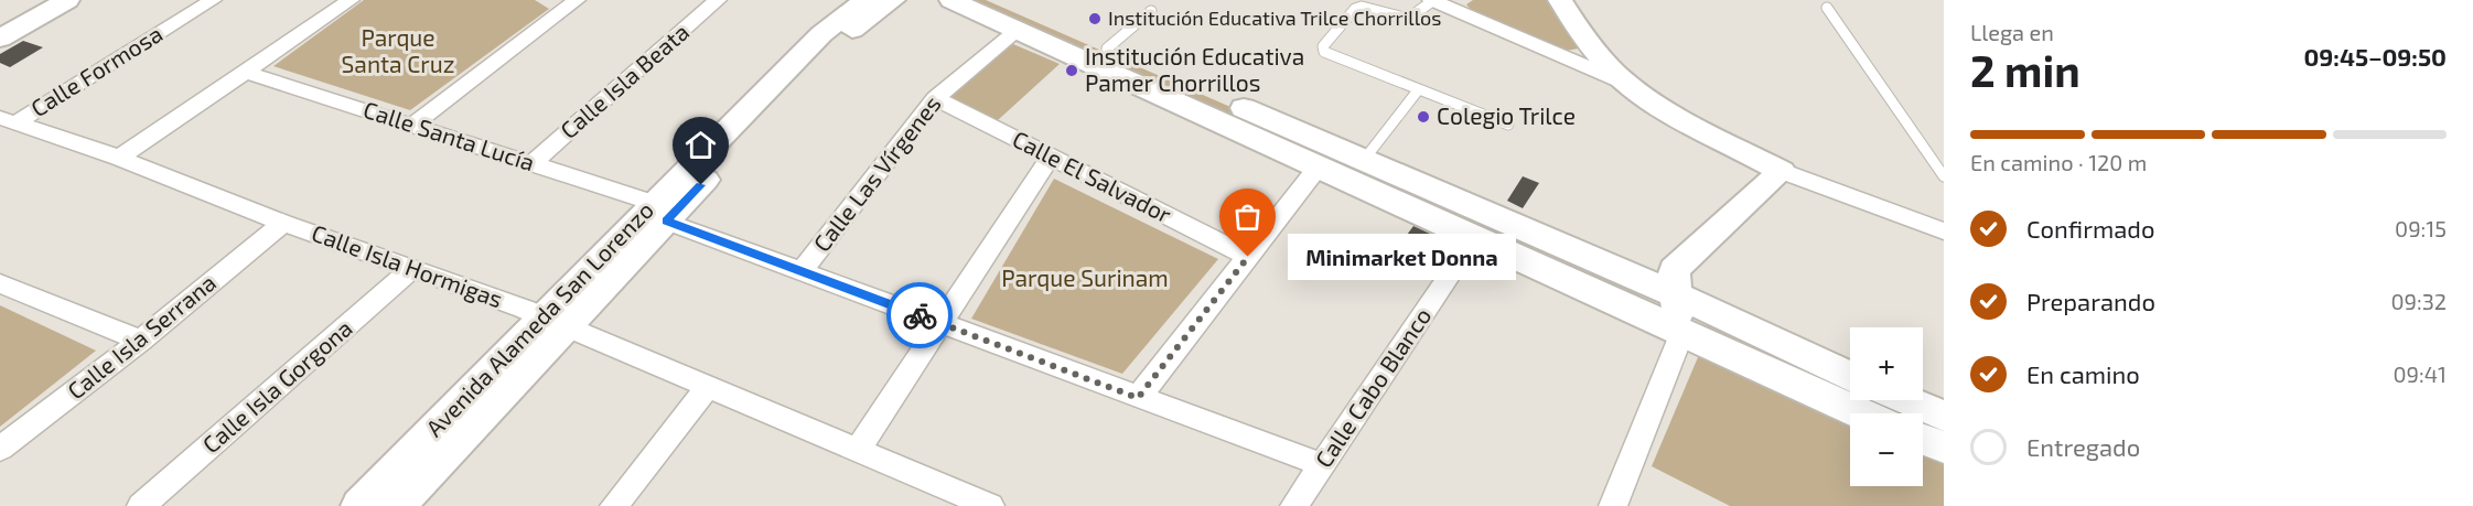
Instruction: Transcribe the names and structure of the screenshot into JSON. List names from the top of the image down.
{
  "streets": {
    "main road": ["Avenida Alameda San Lorenzo"],
    "street": [
      "Calle Formosa",
      "Calle Isla Beata",
      "Calle Santa Lucía",
      "Calle Las Vírgenes",
      "Calle El Salvador",
      "Calle Isla Hormigas",
      "Calle Isla Serrana",
      "Calle Isla Gorgona",
      "Calle Cabo Blanco"
    ]
  },
  "crossings": [
    ["Calle Formosa", "Calle Isla Hormigas"],
    ["Calle Isla Beata", "Calle Santa Lucía"],
    ["Calle Santa Lucía", "Calle Las Vírgenes"],
    ["Calle Santa Lucía", "Avenida Alameda San Lorenzo"],
    ["Calle Santa Lucía", "Calle Cabo Blanco"],
    ["Calle Las Vírgenes", "Calle El Salvador"],
    ["Calle Isla Hormigas", "Avenida Alameda San Lorenzo"],
    ["Calle Isla Hormigas", "Calle Isla Serrana"],
    ["Calle Isla Hormigas", "Calle Isla Gorgona"]
  ],
  "parks": ["Parque Santa Cruz", "Parque Surinam"],
  "places": [
    "Institución Educativa Trilce Chorrillos",
    "Institución Educativa Pamer Chorrillos",
    "Colegio Trilce",
    "Minimarket Donna"
  ],
  "page": {
    "heading": ["2 min", "Llega en", "09:45–09:50"],
    "bar": "En camino · 120 m",
    "list": [
      ["Confirmado", "09:15"],
      ["Preparando", "09:32"],
      ["En camino", "09:41"],
      "Entregado"
    ],
    "bubble": "Minimarket Donna",
    "map_buttons": ["+", "−"]
  }
}
